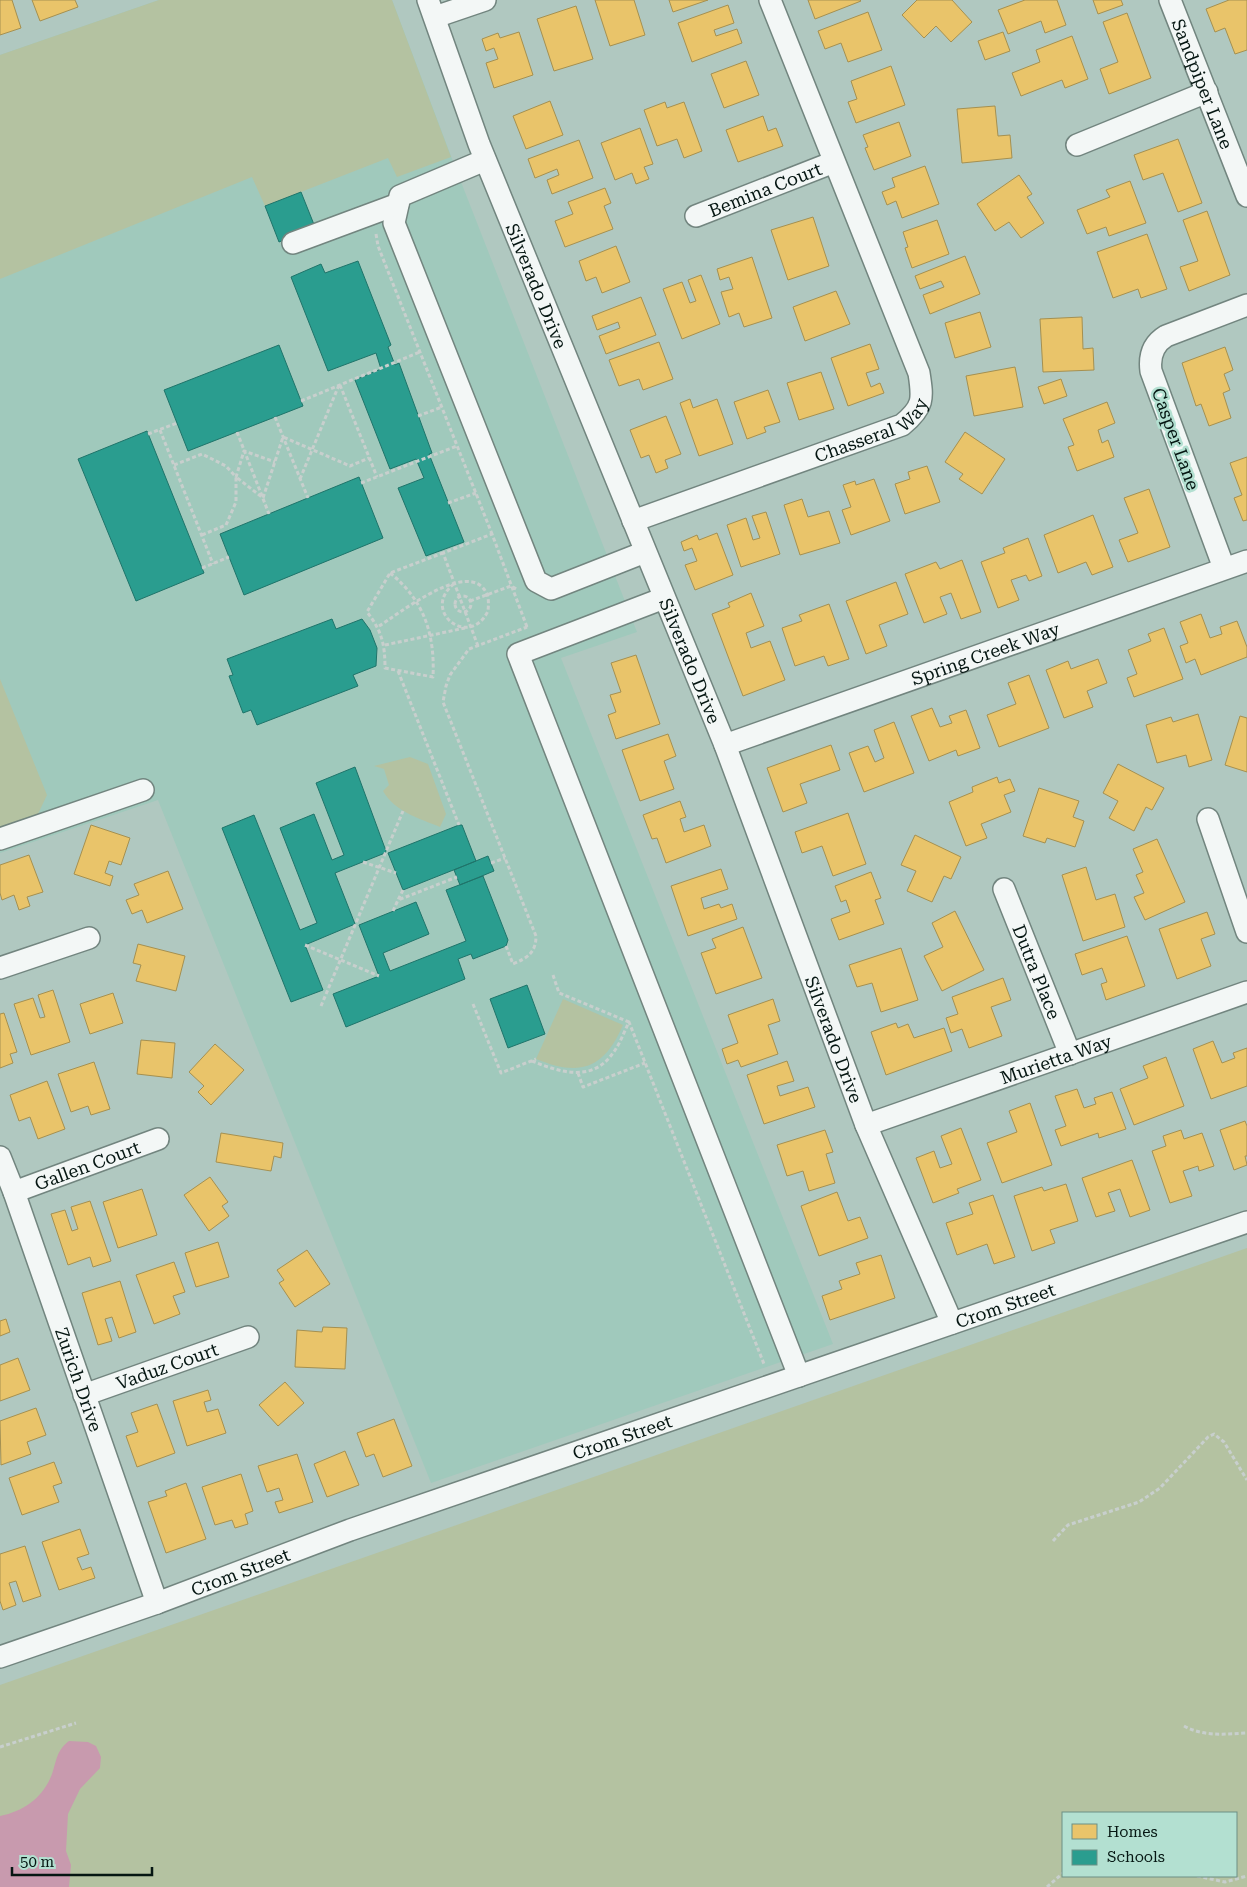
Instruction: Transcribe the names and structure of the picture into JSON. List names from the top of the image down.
{
  "streets": {
    "street": [
      "Sandpiper Lane",
      "Bemina Court",
      "Silverado Drive",
      "Chasseral Way",
      "Casper Lane",
      "Spring Creek Way",
      "Dutra Place",
      "Murietta Way",
      "Gallen Court",
      "Crom Street",
      "Vaduz Court",
      "Zurich Drive"
    ]
  },
  "crossings": [
    ["Bemina Court", "Chasseral Way"],
    ["Silverado Drive", "Chasseral Way"],
    ["Silverado Drive", "Spring Creek Way"],
    ["Silverado Drive", "Murietta Way"],
    ["Silverado Drive", "Crom Street"],
    ["Casper Lane", "Spring Creek Way"],
    ["Dutra Place", "Murietta Way"],
    ["Gallen Court", "Zurich Drive"],
    ["Crom Street", "Zurich Drive"],
    ["Vaduz Court", "Zurich Drive"]
  ],
  "legend": ["Homes", "Schools"],
  "scale_bar": "50 m"
}
